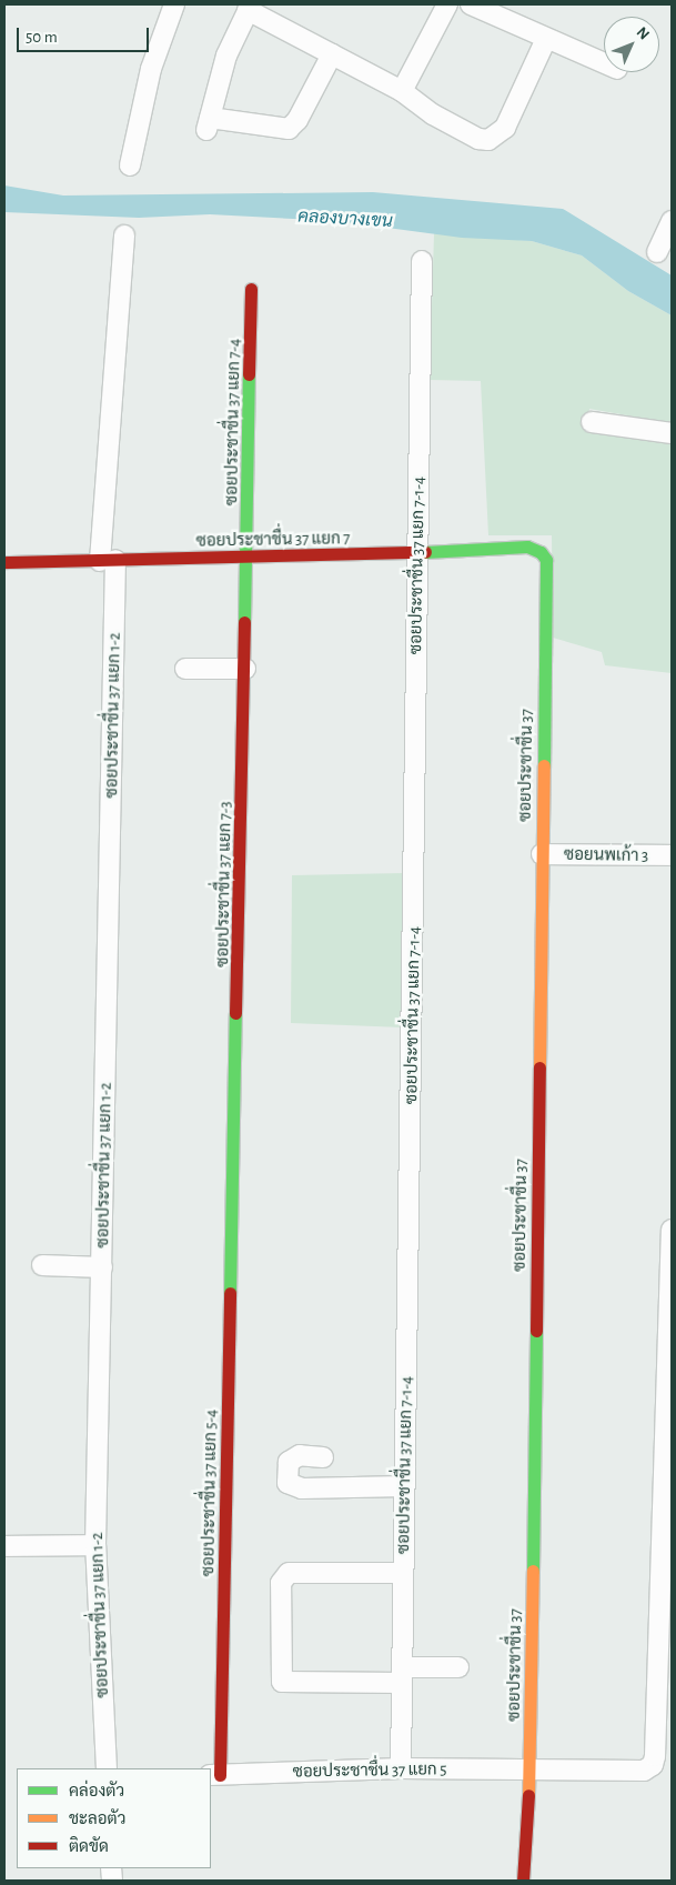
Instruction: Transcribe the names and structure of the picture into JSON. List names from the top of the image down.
{
  "streets": {
    "street": [
      "ซอยประชาชื่น 37 แยก 7-4",
      "ซอยประชาชื่น 37 แยก 7",
      "ซอยประชาชื่น 37 แยก 7-1-4",
      "ซอยประชาชื่น 37 แยก 1-2",
      "ซอยประชาชื่น 37",
      "ซอยนพเก้า 3",
      "ซอยประชาชื่น 37 แยก 7-3",
      "ซอยประชาชื่น 37 แยก 5-4",
      "ซอยประชาชื่น 37 แยก 5"
    ]
  },
  "crossings": [
    ["ซอยประชาชื่น 37 แยก 7-4", "ซอยประชาชื่น 37 แยก 7"],
    ["ซอยประชาชื่น 37 แยก 7-4", "ซอยประชาชื่น 37 แยก 7-3"],
    ["ซอยประชาชื่น 37 แยก 7", "ซอยประชาชื่น 37 แยก 7-1-4"],
    ["ซอยประชาชื่น 37 แยก 7", "ซอยประชาชื่น 37 แยก 1-2"],
    ["ซอยประชาชื่น 37 แยก 7", "ซอยประชาชื่น 37"],
    ["ซอยประชาชื่น 37 แยก 7", "ซอยประชาชื่น 37 แยก 7-3"],
    ["ซอยประชาชื่น 37 แยก 7-1-4", "ซอยประชาชื่น 37 แยก 5"],
    ["ซอยประชาชื่น 37", "ซอยนพเก้า 3"],
    ["ซอยประชาชื่น 37", "ซอยประชาชื่น 37 แยก 5"],
    ["ซอยประชาชื่น 37 แยก 7-3", "ซอยประชาชื่น 37 แยก 5-4"],
    ["ซอยประชาชื่น 37 แยก 5-4", "ซอยประชาชื่น 37 แยก 5"]
  ],
  "water": ["คลองบางเขน"],
  "legend": ["คล่องตัว", "ชะลอตัว", "ติดขัด"],
  "scale_bar": "50 m",
  "north": "top right"
}
